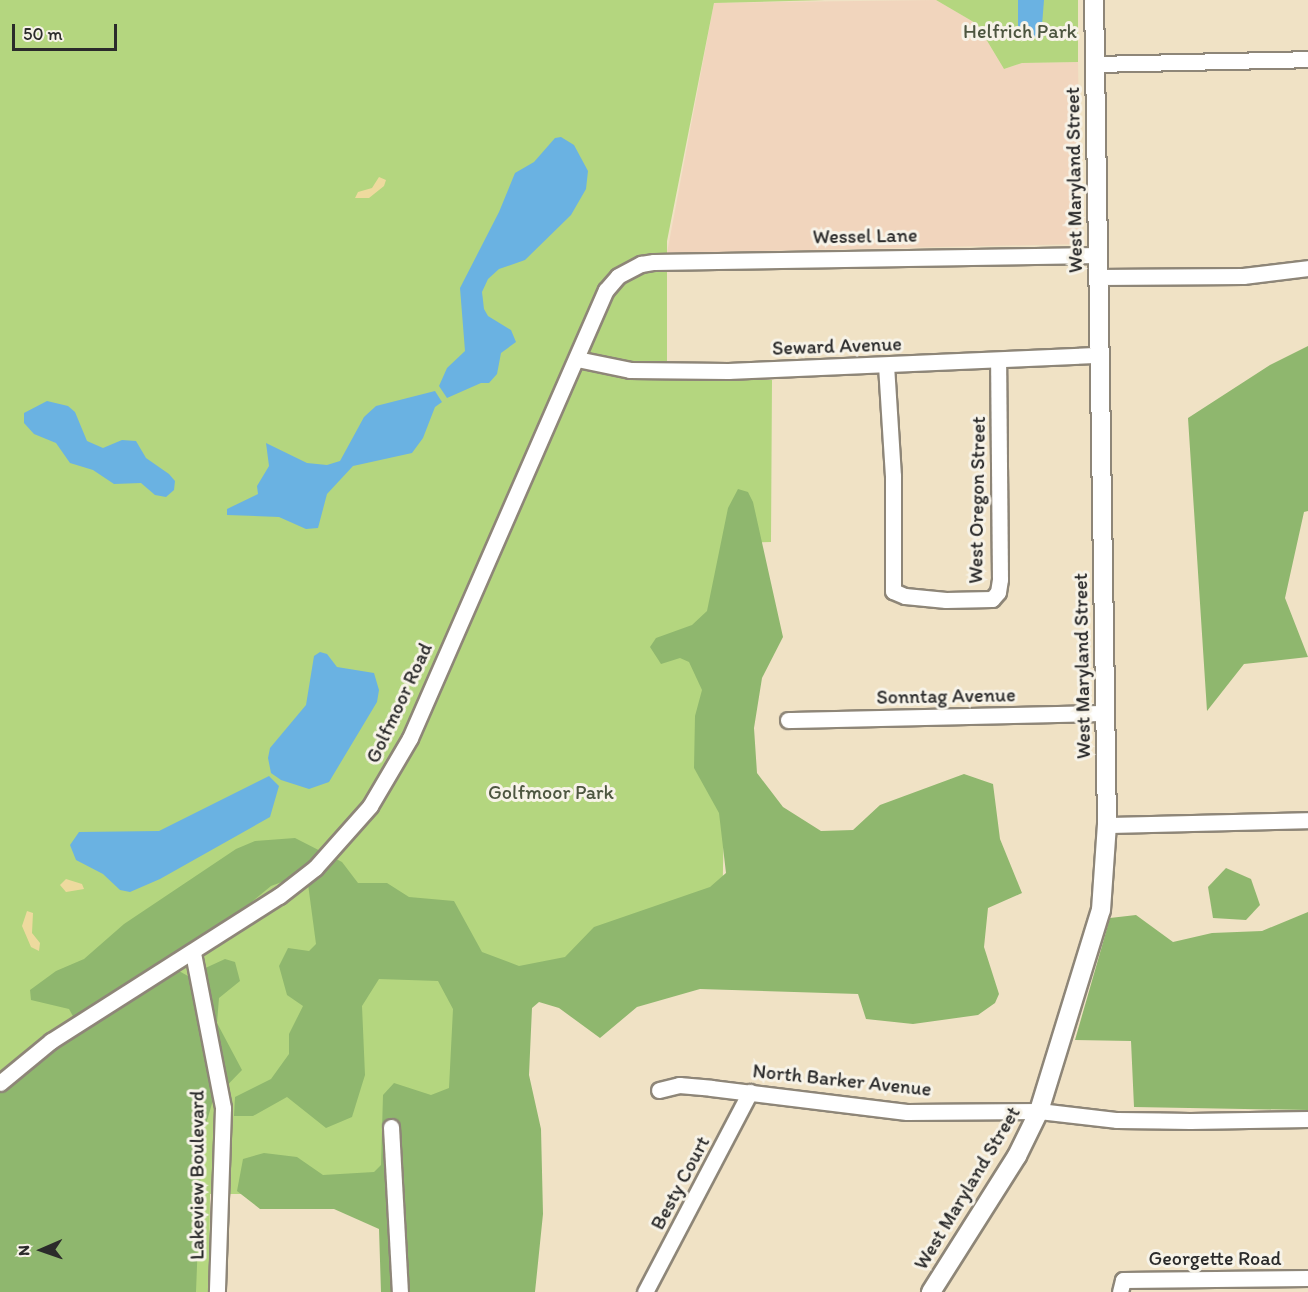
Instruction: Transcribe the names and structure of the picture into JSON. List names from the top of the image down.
{
  "streets": {
    "street": [
      "West Maryland Street",
      "Wessel Lane",
      "Seward Avenue",
      "West Oregon Street",
      "Sonntag Avenue",
      "Golfmoor Road",
      "North Barker Avenue",
      "Lakeview Boulevard",
      "Besty Court",
      "Georgette Road"
    ]
  },
  "crossings": [
    ["West Maryland Street", "Wessel Lane"],
    ["West Maryland Street", "Seward Avenue"],
    ["West Maryland Street", "Sonntag Avenue"],
    ["West Maryland Street", "North Barker Avenue"],
    ["Wessel Lane", "Golfmoor Road"],
    ["Seward Avenue", "West Oregon Street"],
    ["Seward Avenue", "Golfmoor Road"],
    ["Golfmoor Road", "Lakeview Boulevard"],
    ["North Barker Avenue", "Besty Court"]
  ],
  "parks": ["Helfrich Park", "Golfmoor Park"],
  "scale_bar": "50 m",
  "north": "left"
}
